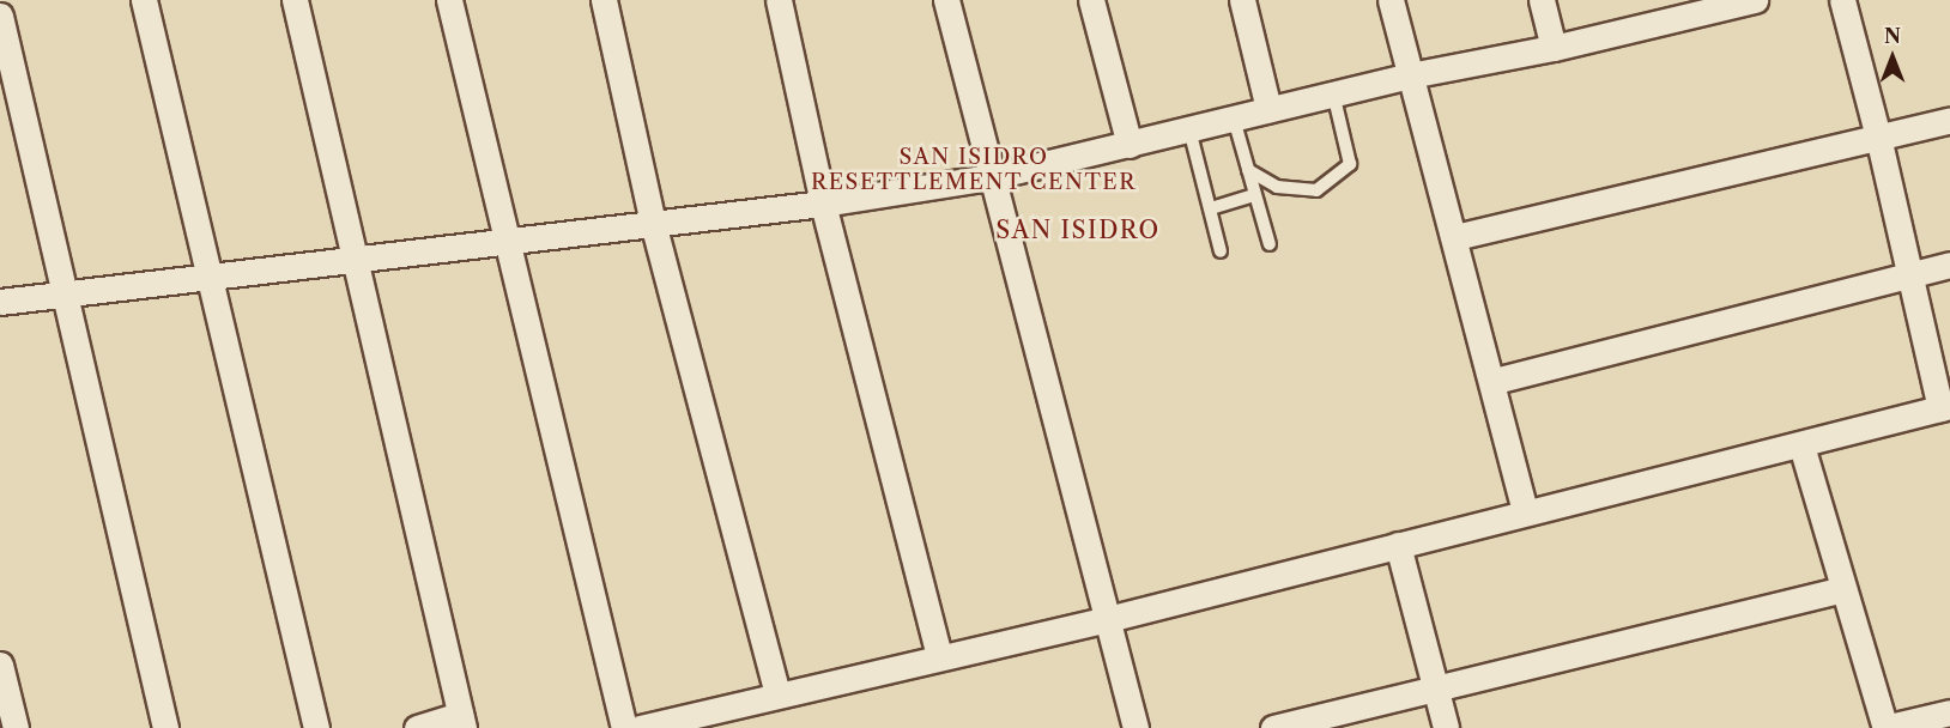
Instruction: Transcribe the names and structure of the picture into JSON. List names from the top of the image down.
{
  "districts": ["SAN ISIDRO RESETTLEMENT CENTER", "SAN ISIDRO"],
  "north": "top"
}
